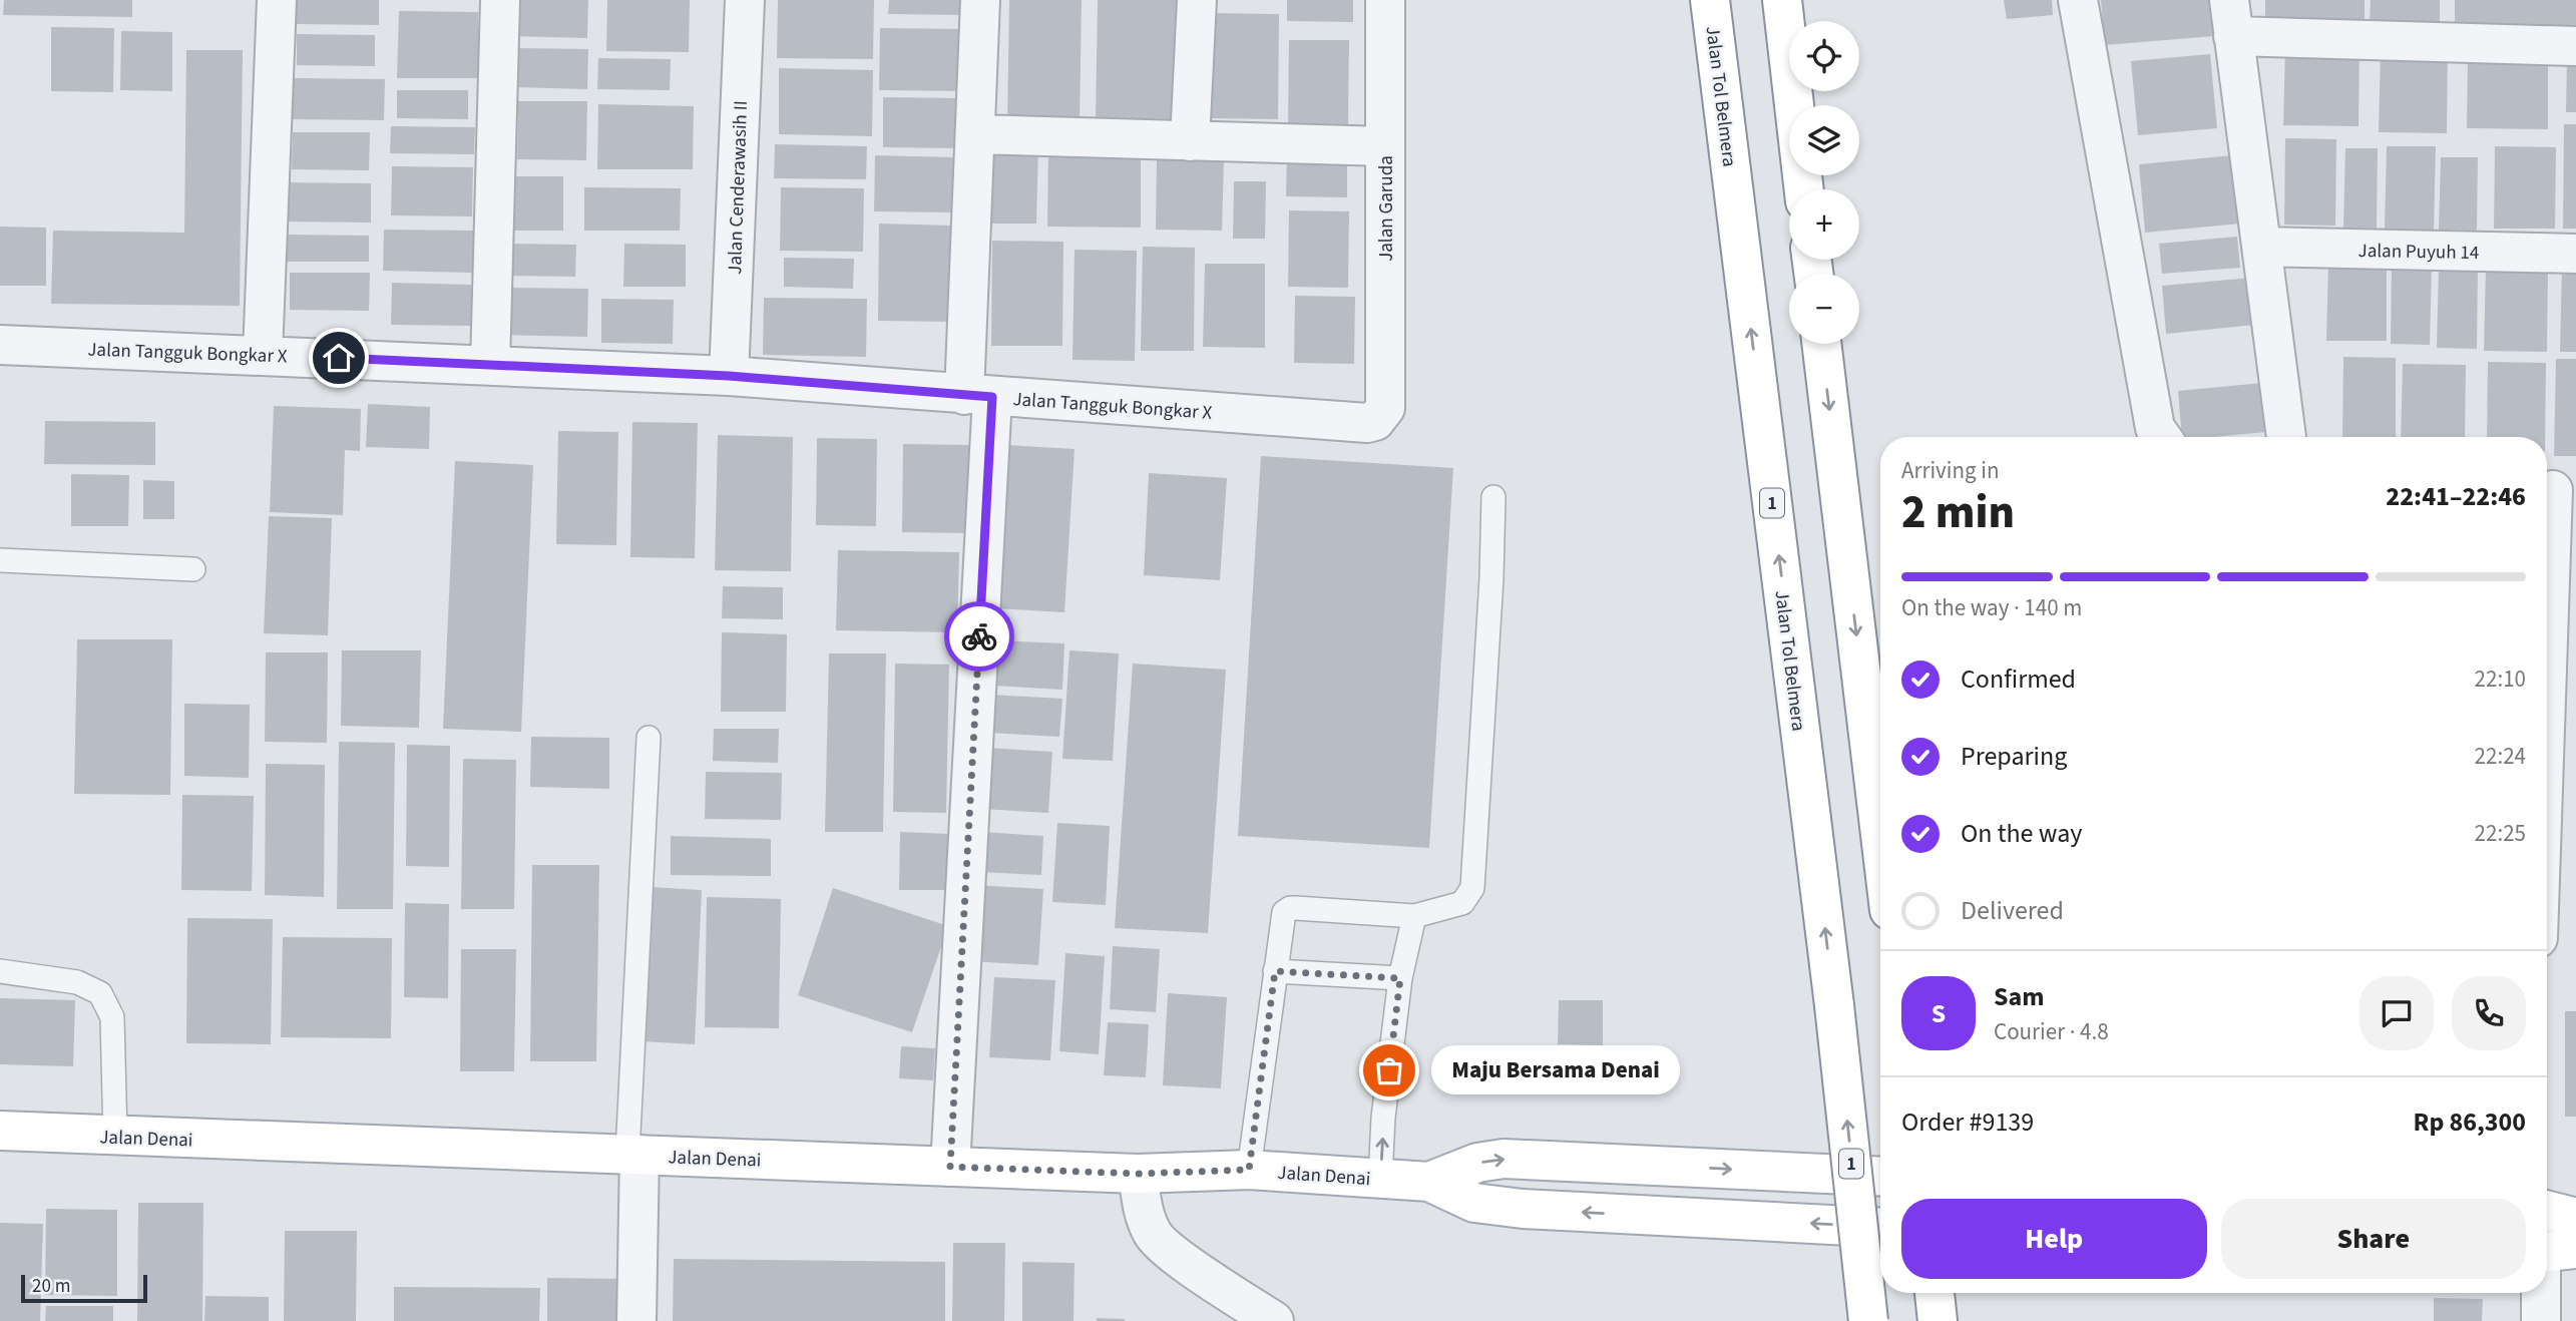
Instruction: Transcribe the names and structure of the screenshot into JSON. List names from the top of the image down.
{
  "streets": {
    "main road": ["Jalan Tol Belmera", "1", "Jalan Denai"],
    "street": [
      "Jalan Cenderawasih II",
      "Jalan Garuda",
      "Jalan Puyuh 14",
      "Jalan Tangguk Bongkar X"
    ]
  },
  "crossings": [
    ["Jalan Cenderawasih II", "Jalan Tangguk Bongkar X"],
    ["Jalan Garuda", "Jalan Tangguk Bongkar X"]
  ],
  "places": ["Maju Bersama Denai"],
  "scale_bar": "20 m",
  "page": {
    "map_buttons": ["+", "−"],
    "heading": ["2 min", "Arriving in", "22:41–22:46"],
    "panel": [
      "Sam",
      "Courier · 4.8",
      "Order #9139",
      "Rp 86,300"
    ],
    "bar": "On the way · 140 m",
    "list": [
      ["Confirmed", "22:10"],
      ["Preparing", "22:24"],
      ["On the way", "22:25"],
      "Delivered"
    ],
    "round": "S",
    "bubble": "Maju Bersama Denai",
    "buttons": ["Help", "Share"],
    "scale": "20 m"
  }
}
